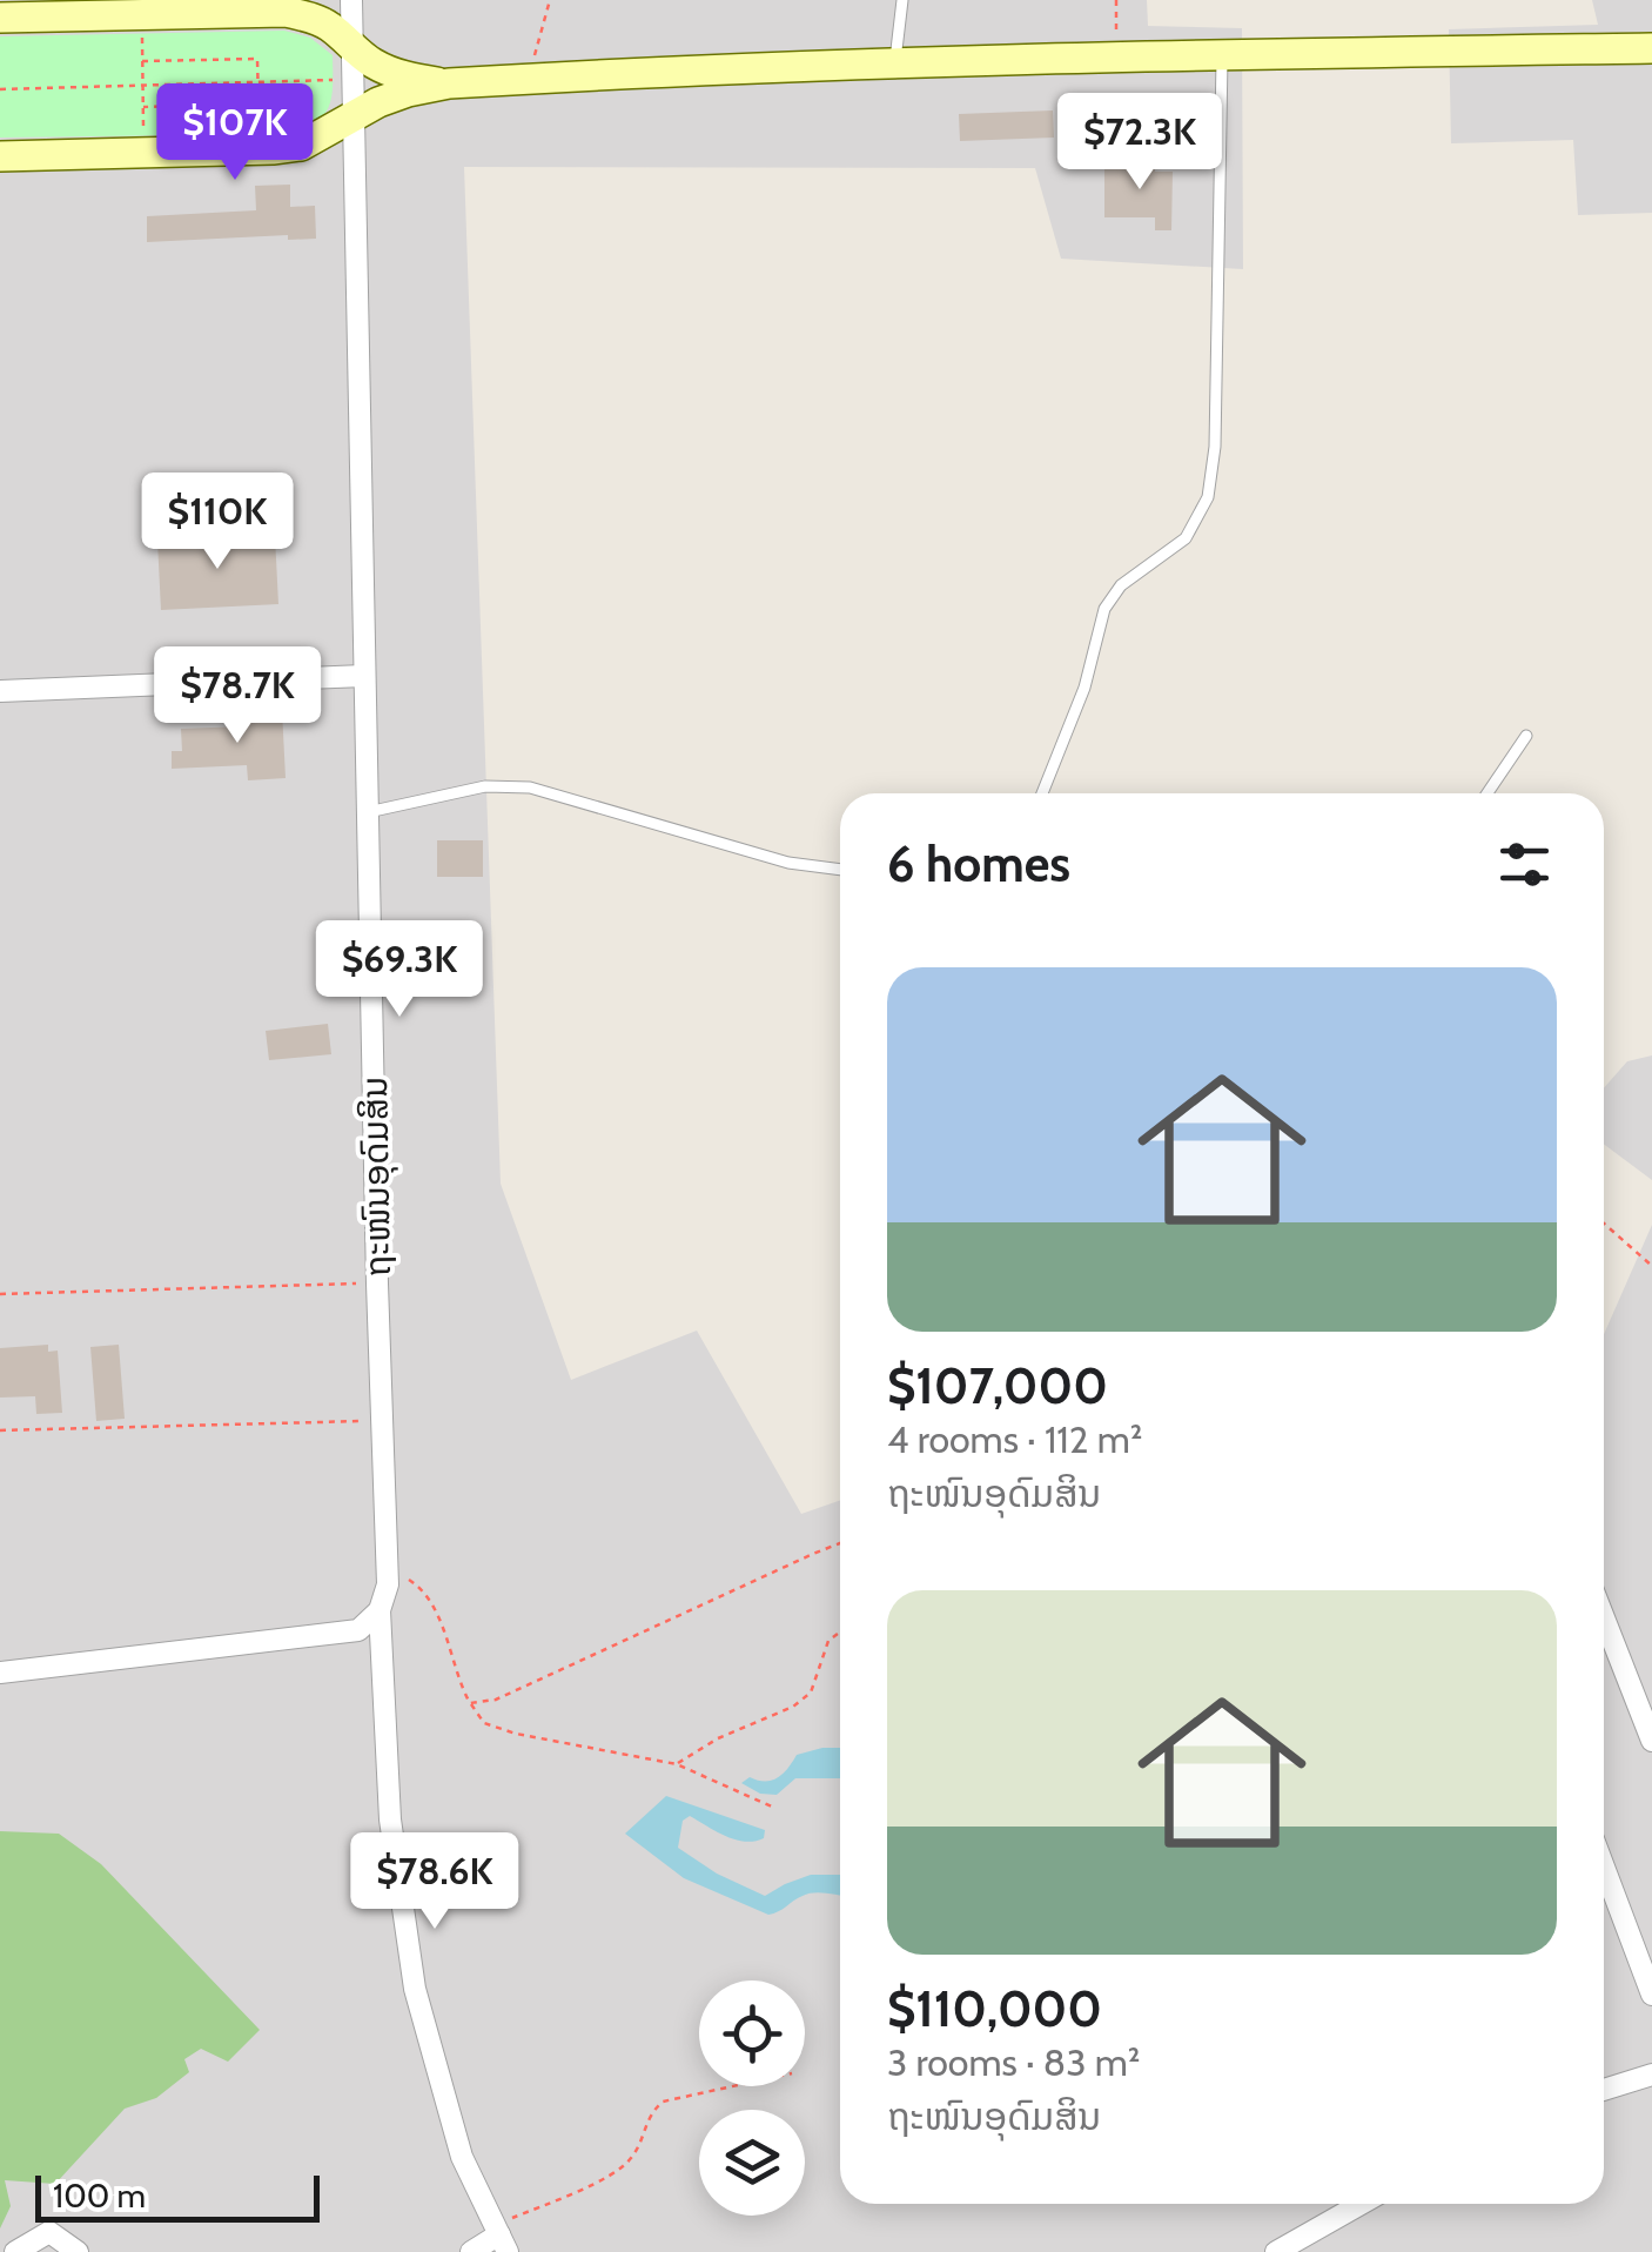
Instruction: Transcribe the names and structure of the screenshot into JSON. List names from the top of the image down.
{
  "streets": {
    "street": ["ຖະໜົນອຸດົມສິນ"]
  },
  "scale_bar": "100 m",
  "page": {
    "price": [
      "$107K",
      "$72.3K",
      "$110K",
      "$78.7K",
      "$69.3K",
      "$78.6K"
    ],
    "heading": "6 homes",
    "list": [
      {
        "name": "$107,000",
        "note": "4 rooms · 112 m² · ຖະໜົນອຸດົມສິນ"
      },
      {
        "name": "$110,000",
        "note": "3 rooms · 83 m² · ຖະໜົນອຸດົມສິນ"
      }
    ],
    "scale": "100 m"
  }
}
